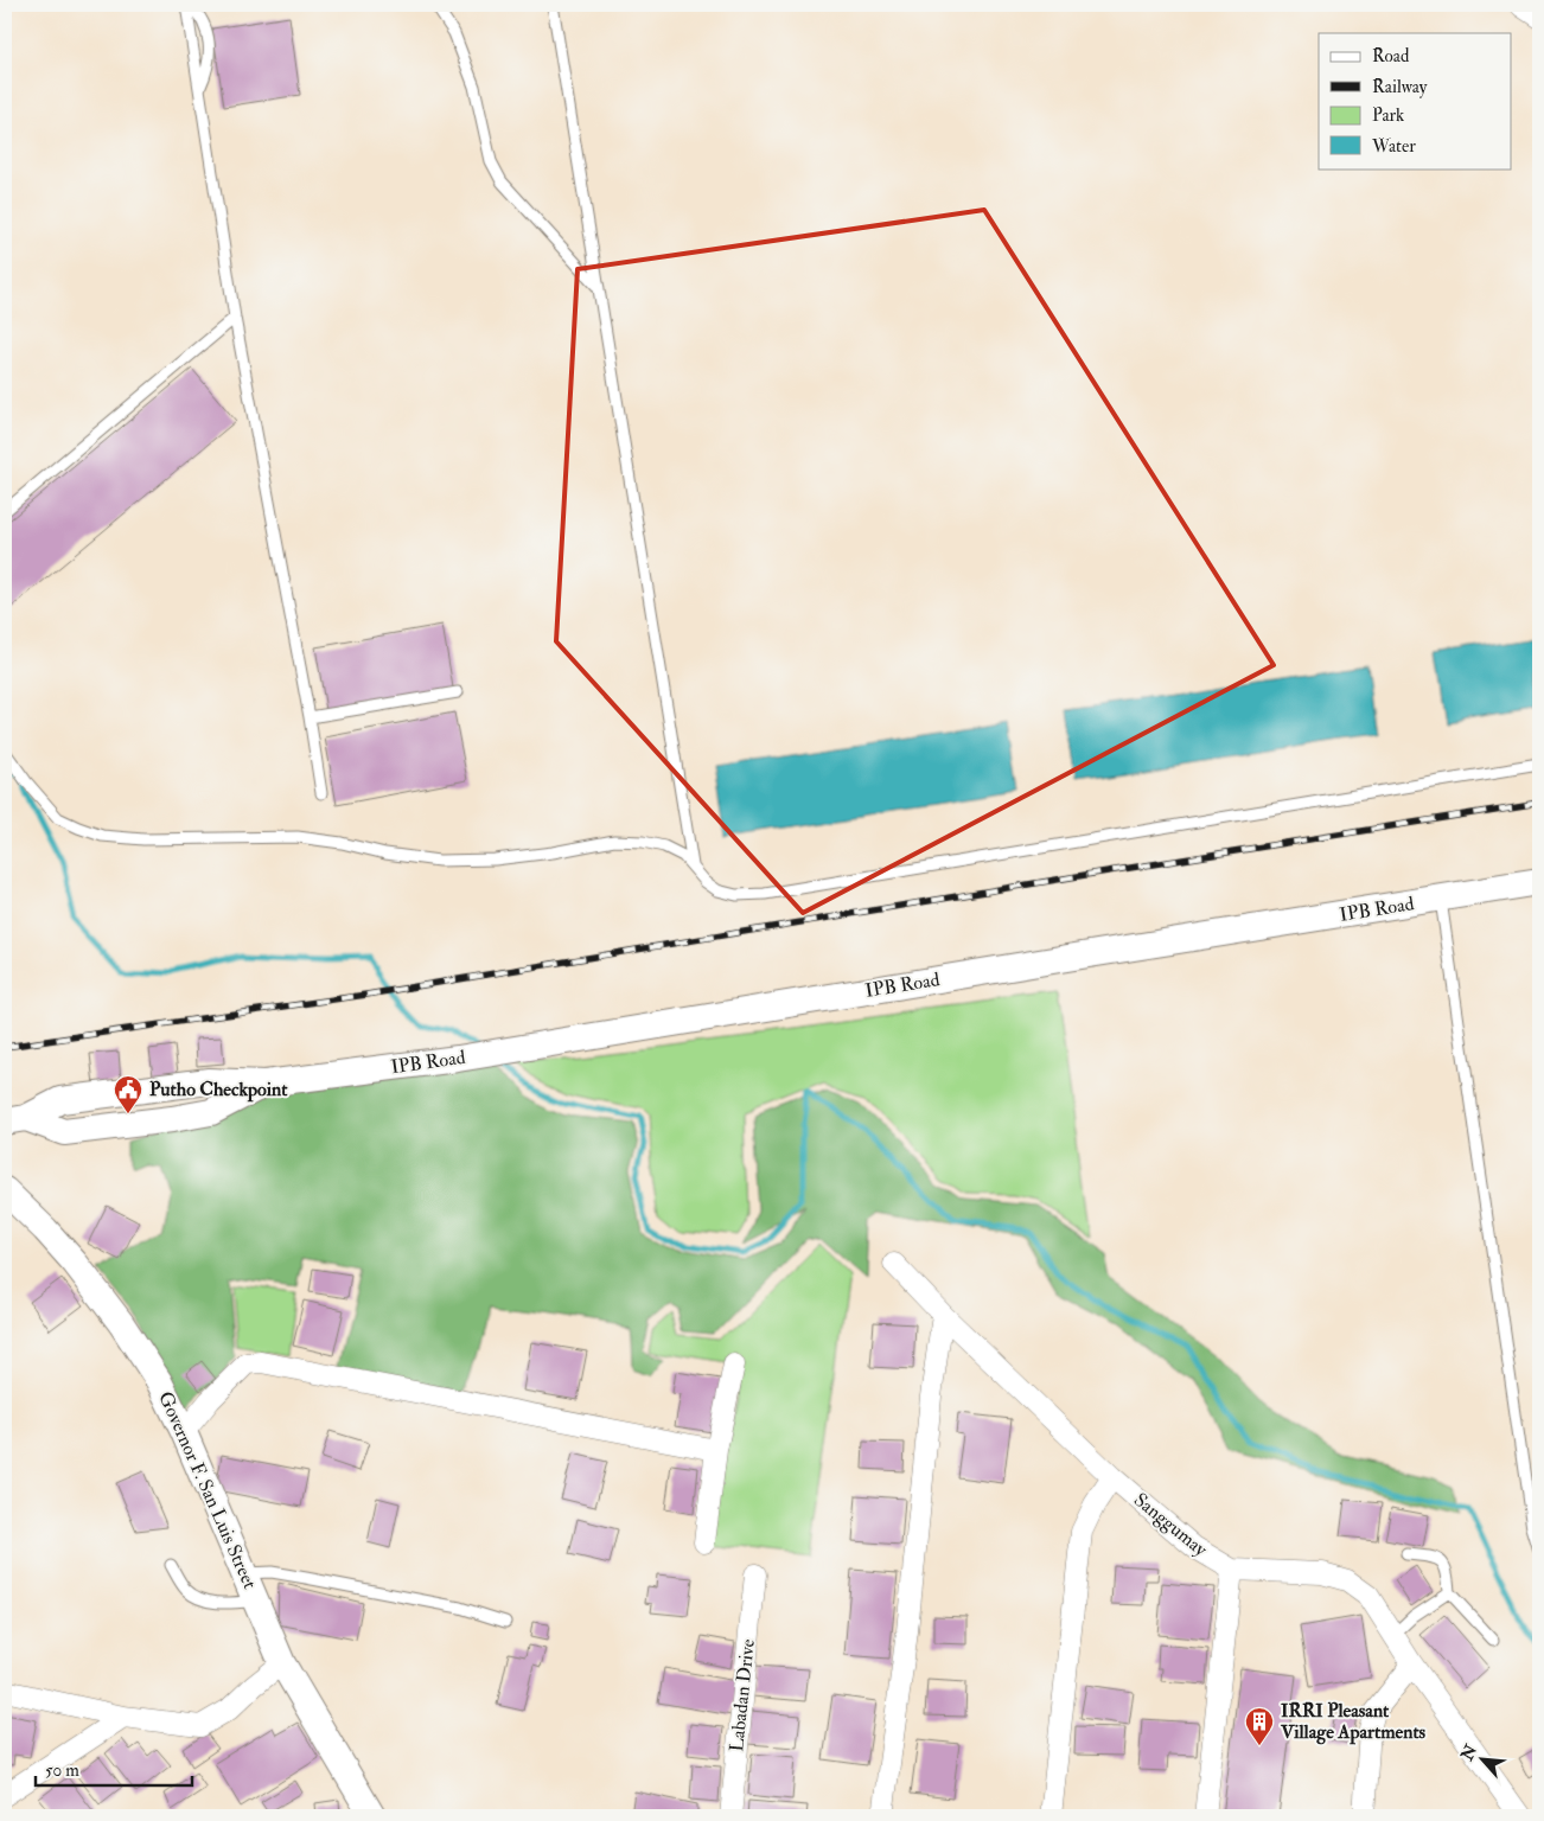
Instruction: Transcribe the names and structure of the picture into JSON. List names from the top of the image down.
{
  "streets": {
    "street": [
      "IPB Road",
      "Governor F. San Luis Street",
      "Sanggumay",
      "Labadan Drive"
    ]
  },
  "places": {
    "public building": ["Putho Checkpoint"],
    "building": ["IRRI Pleasant Village Apartments"]
  },
  "legend": [
    "Road",
    "Railway",
    "Park",
    "Water"
  ],
  "scale_bar": "50 m",
  "north": "top left"
}
